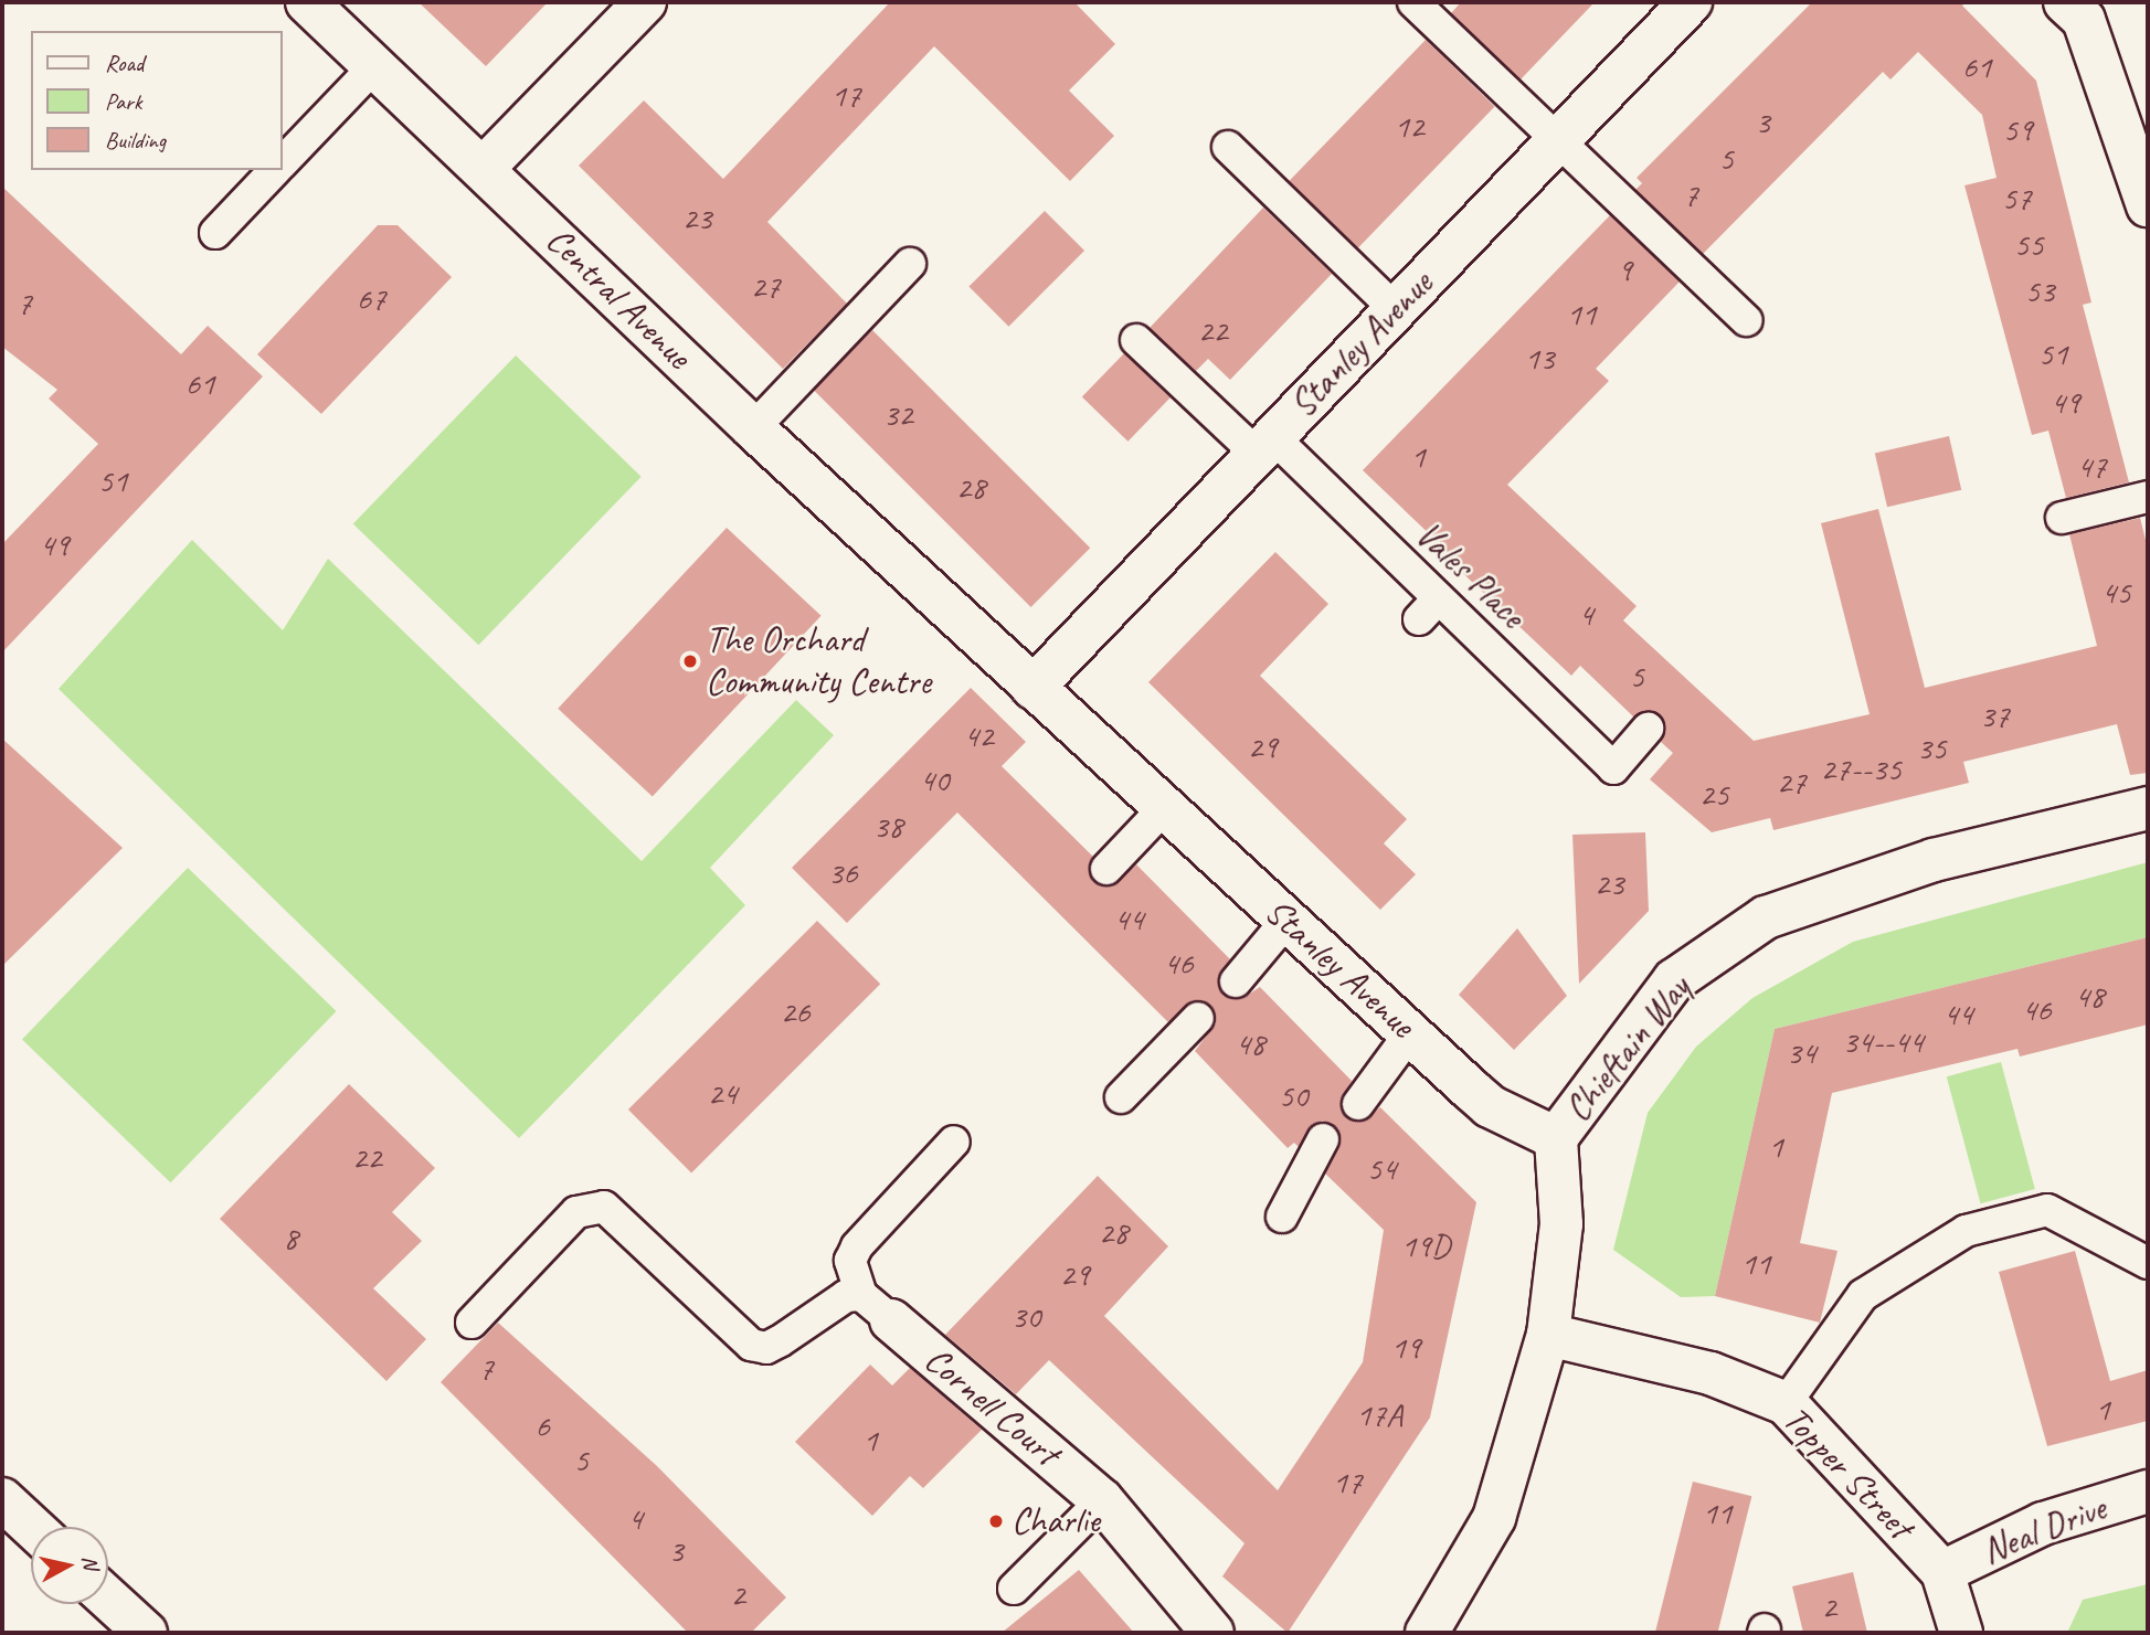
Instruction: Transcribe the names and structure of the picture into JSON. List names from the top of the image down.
{
  "streets": {
    "street": [
      "Central Avenue",
      "Stanley Avenue",
      "Chieftain Way",
      "Cornell Court",
      "Topper Street",
      "Neal Drive"
    ],
    "lane": ["Vales Place"]
  },
  "crossings": [
    ["Central Avenue", "Stanley Avenue"],
    ["Stanley Avenue", "Vales Place"],
    ["Stanley Avenue", "Chieftain Way"],
    ["Chieftain Way", "Topper Street"],
    ["Topper Street", "Neal Drive"]
  ],
  "places": ["The Orchard Community Centre", "Charlie"],
  "house_numbers": [
    "61",
    "17",
    "3",
    "12",
    "59",
    "5",
    "7",
    "57",
    "23",
    "55",
    "9",
    "27",
    "53",
    "67",
    "7",
    "11",
    "22",
    "51",
    "13",
    "61",
    "49",
    "32",
    "1",
    "47",
    "51",
    "28",
    "49",
    "45",
    "4",
    "5",
    "37",
    "42",
    "29",
    "35",
    "27--35",
    "40",
    "27",
    "25",
    "38",
    "36",
    "23",
    "44",
    "46",
    "48",
    "46",
    "26",
    "44",
    "34--44",
    "48",
    "34",
    "24",
    "50",
    "1",
    "22",
    "54",
    "28",
    "8",
    "19D",
    "11",
    "29",
    "30",
    "19",
    "7",
    "1",
    "17A",
    "6",
    "1",
    "5",
    "17",
    "11",
    "4",
    "3",
    "2",
    "2"
  ],
  "legend": ["Road", "Park", "Building"],
  "north": "right"
}
